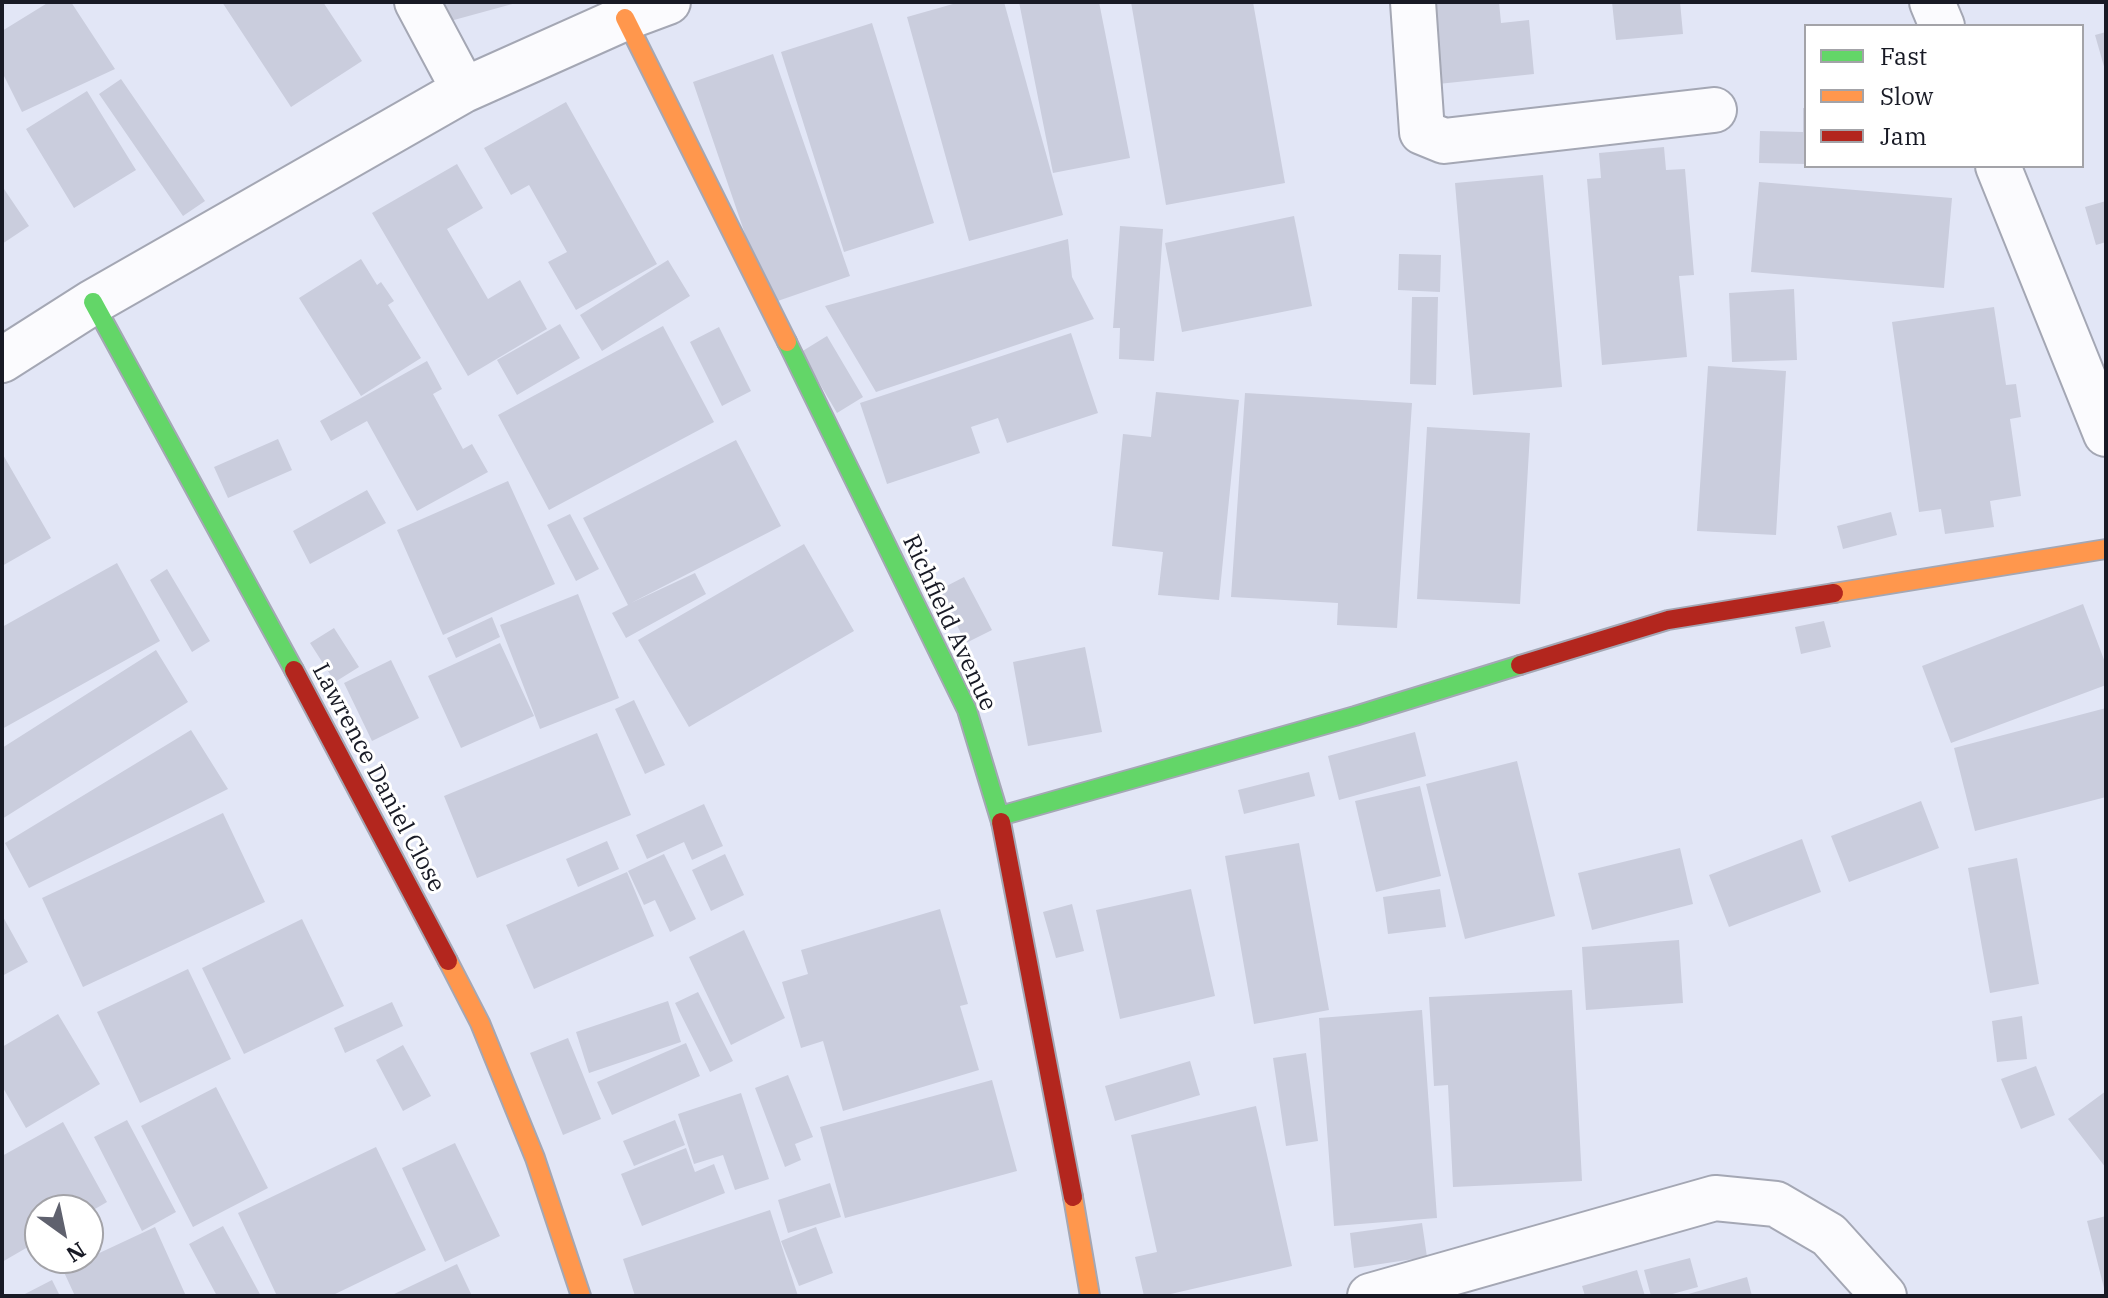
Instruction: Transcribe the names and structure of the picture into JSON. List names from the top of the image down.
{
  "streets": {
    "street": ["Richfield Avenue", "Lawrence Daniel Close"]
  },
  "legend": ["Fast", "Slow", "Jam"],
  "north": "bottom right"
}
